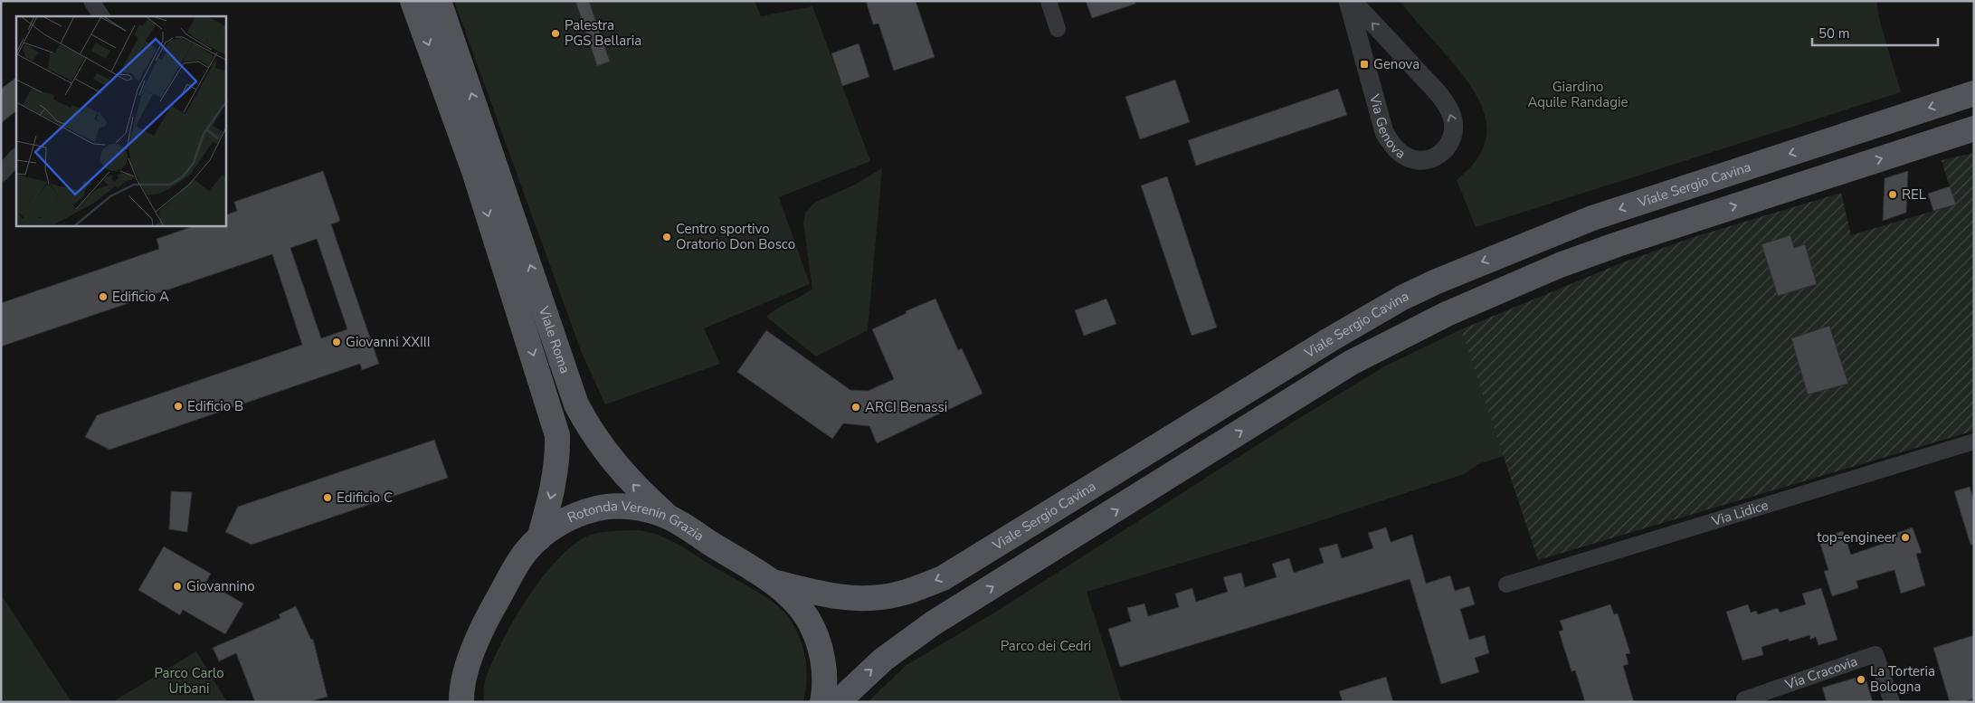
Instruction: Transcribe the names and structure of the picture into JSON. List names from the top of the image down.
{
  "streets": {
    "main road": ["Viale Sergio Cavina", "Viale Roma", "Rotonda Verenin Grazia"],
    "street": ["Via Genova", "Via Lidice", "Via Cracovia"]
  },
  "crossings": [
    ["Viale Sergio Cavina", "Rotonda Verenin Grazia"],
    ["Viale Roma", "Rotonda Verenin Grazia"]
  ],
  "parks": ["Giardino Aquile Randagie", "Parco dei Cedri", "Parco Carlo Urbani"],
  "places": {
    "other": [
      "Palestra PGS Bellaria",
      "REL",
      "Centro sportivo Oratorio Don Bosco",
      "Edificio A",
      "Giovanni XXIII",
      "Edificio B",
      "ARCI Benassi",
      "Edificio C",
      "top-engineer",
      "Giovannino",
      "La Torteria Bologna"
    ],
    "transit": ["Genova"]
  },
  "scale_bar": "50 m"
}
